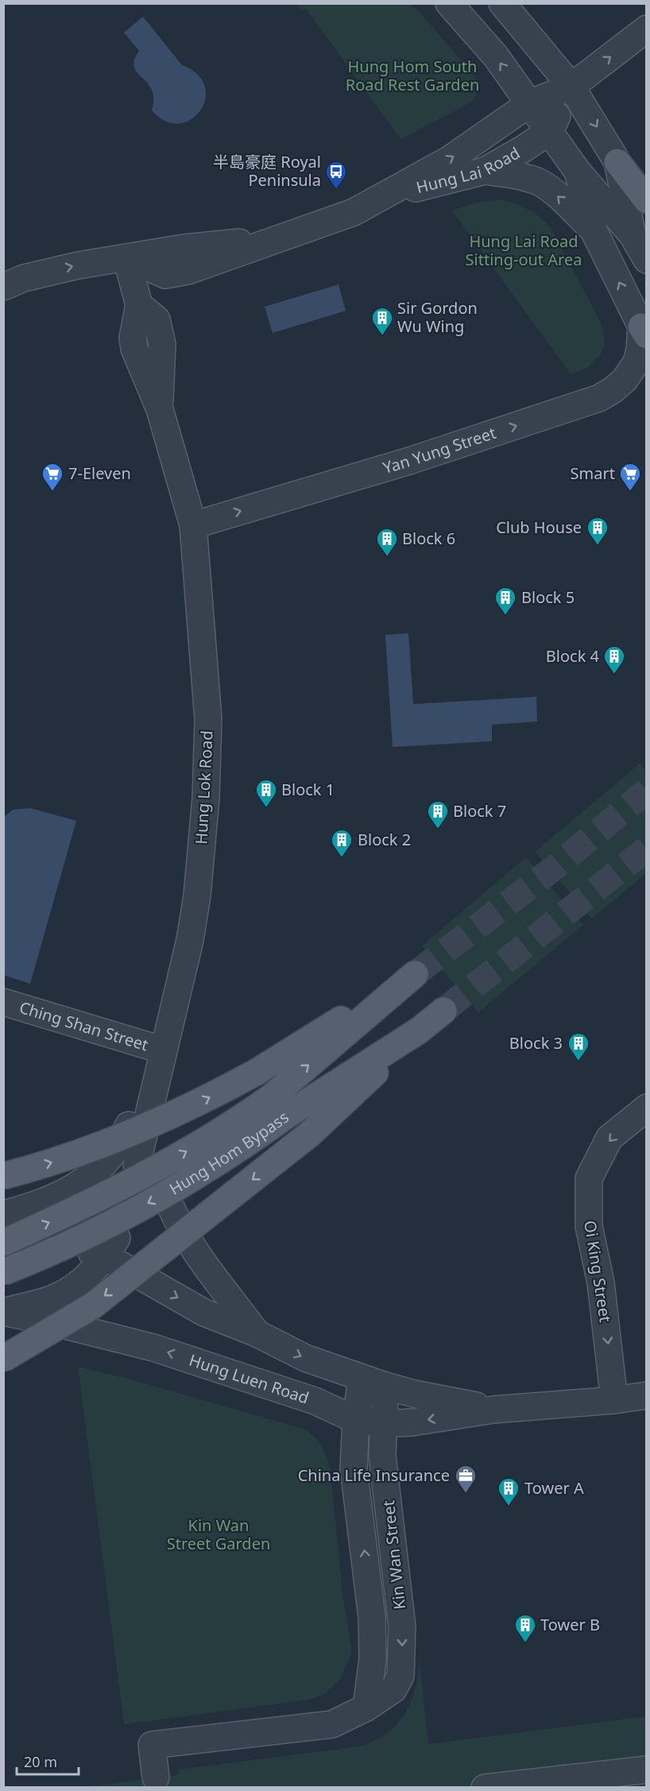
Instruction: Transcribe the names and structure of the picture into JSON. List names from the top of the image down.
{
  "streets": {
    "main road": ["Hung Hom Bypass"],
    "street": [
      "Hung Lai Road",
      "Yan Yung Street",
      "Hung Lok Road",
      "Ching Shan Street",
      "Oi King Street",
      "Hung Luen Road",
      "Kin Wan Street"
    ]
  },
  "crossings": [
    ["Hung Lai Road", "Hung Lok Road"],
    ["Yan Yung Street", "Hung Lok Road"],
    ["Hung Lok Road", "Ching Shan Street"],
    ["Oi King Street", "Hung Luen Road"],
    ["Hung Luen Road", "Kin Wan Street"]
  ],
  "one_way": ["Yan Yung Street", "Oi King Street"],
  "parks": ["Hung Hom South Road Rest Garden", "Hung Lai Road Sitting-out Area", "Kin Wan Street Garden"],
  "places": {
    "bus stop": ["半島豪庭 Royal Peninsula"],
    "building": [
      "Sir Gordon Wu Wing",
      "Club House",
      "Block 6",
      "Block 5",
      "Block 4",
      "Block 1",
      "Block 7",
      "Block 2",
      "Block 3",
      "Tower A",
      "Tower B"
    ],
    "supermarket": ["7-Eleven", "Smart"],
    "office": ["China Life Insurance"]
  },
  "scale_bar": "20 m"
}
